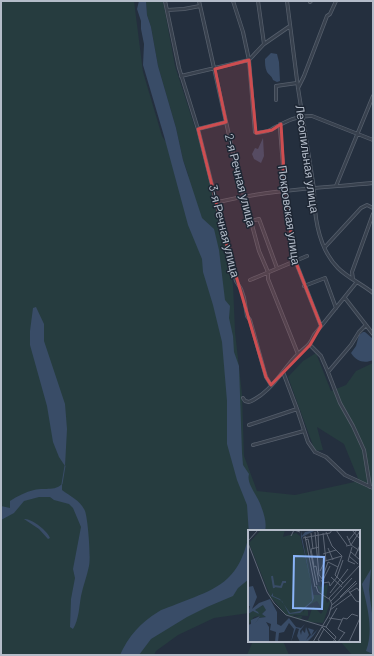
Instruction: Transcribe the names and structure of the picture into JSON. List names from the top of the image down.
{
  "streets": {
    "street": [
      "Лесопильная улица",
      "2-я Речная улица",
      "Покровская улица",
      "3-я Речная улица"
    ]
  }
}
